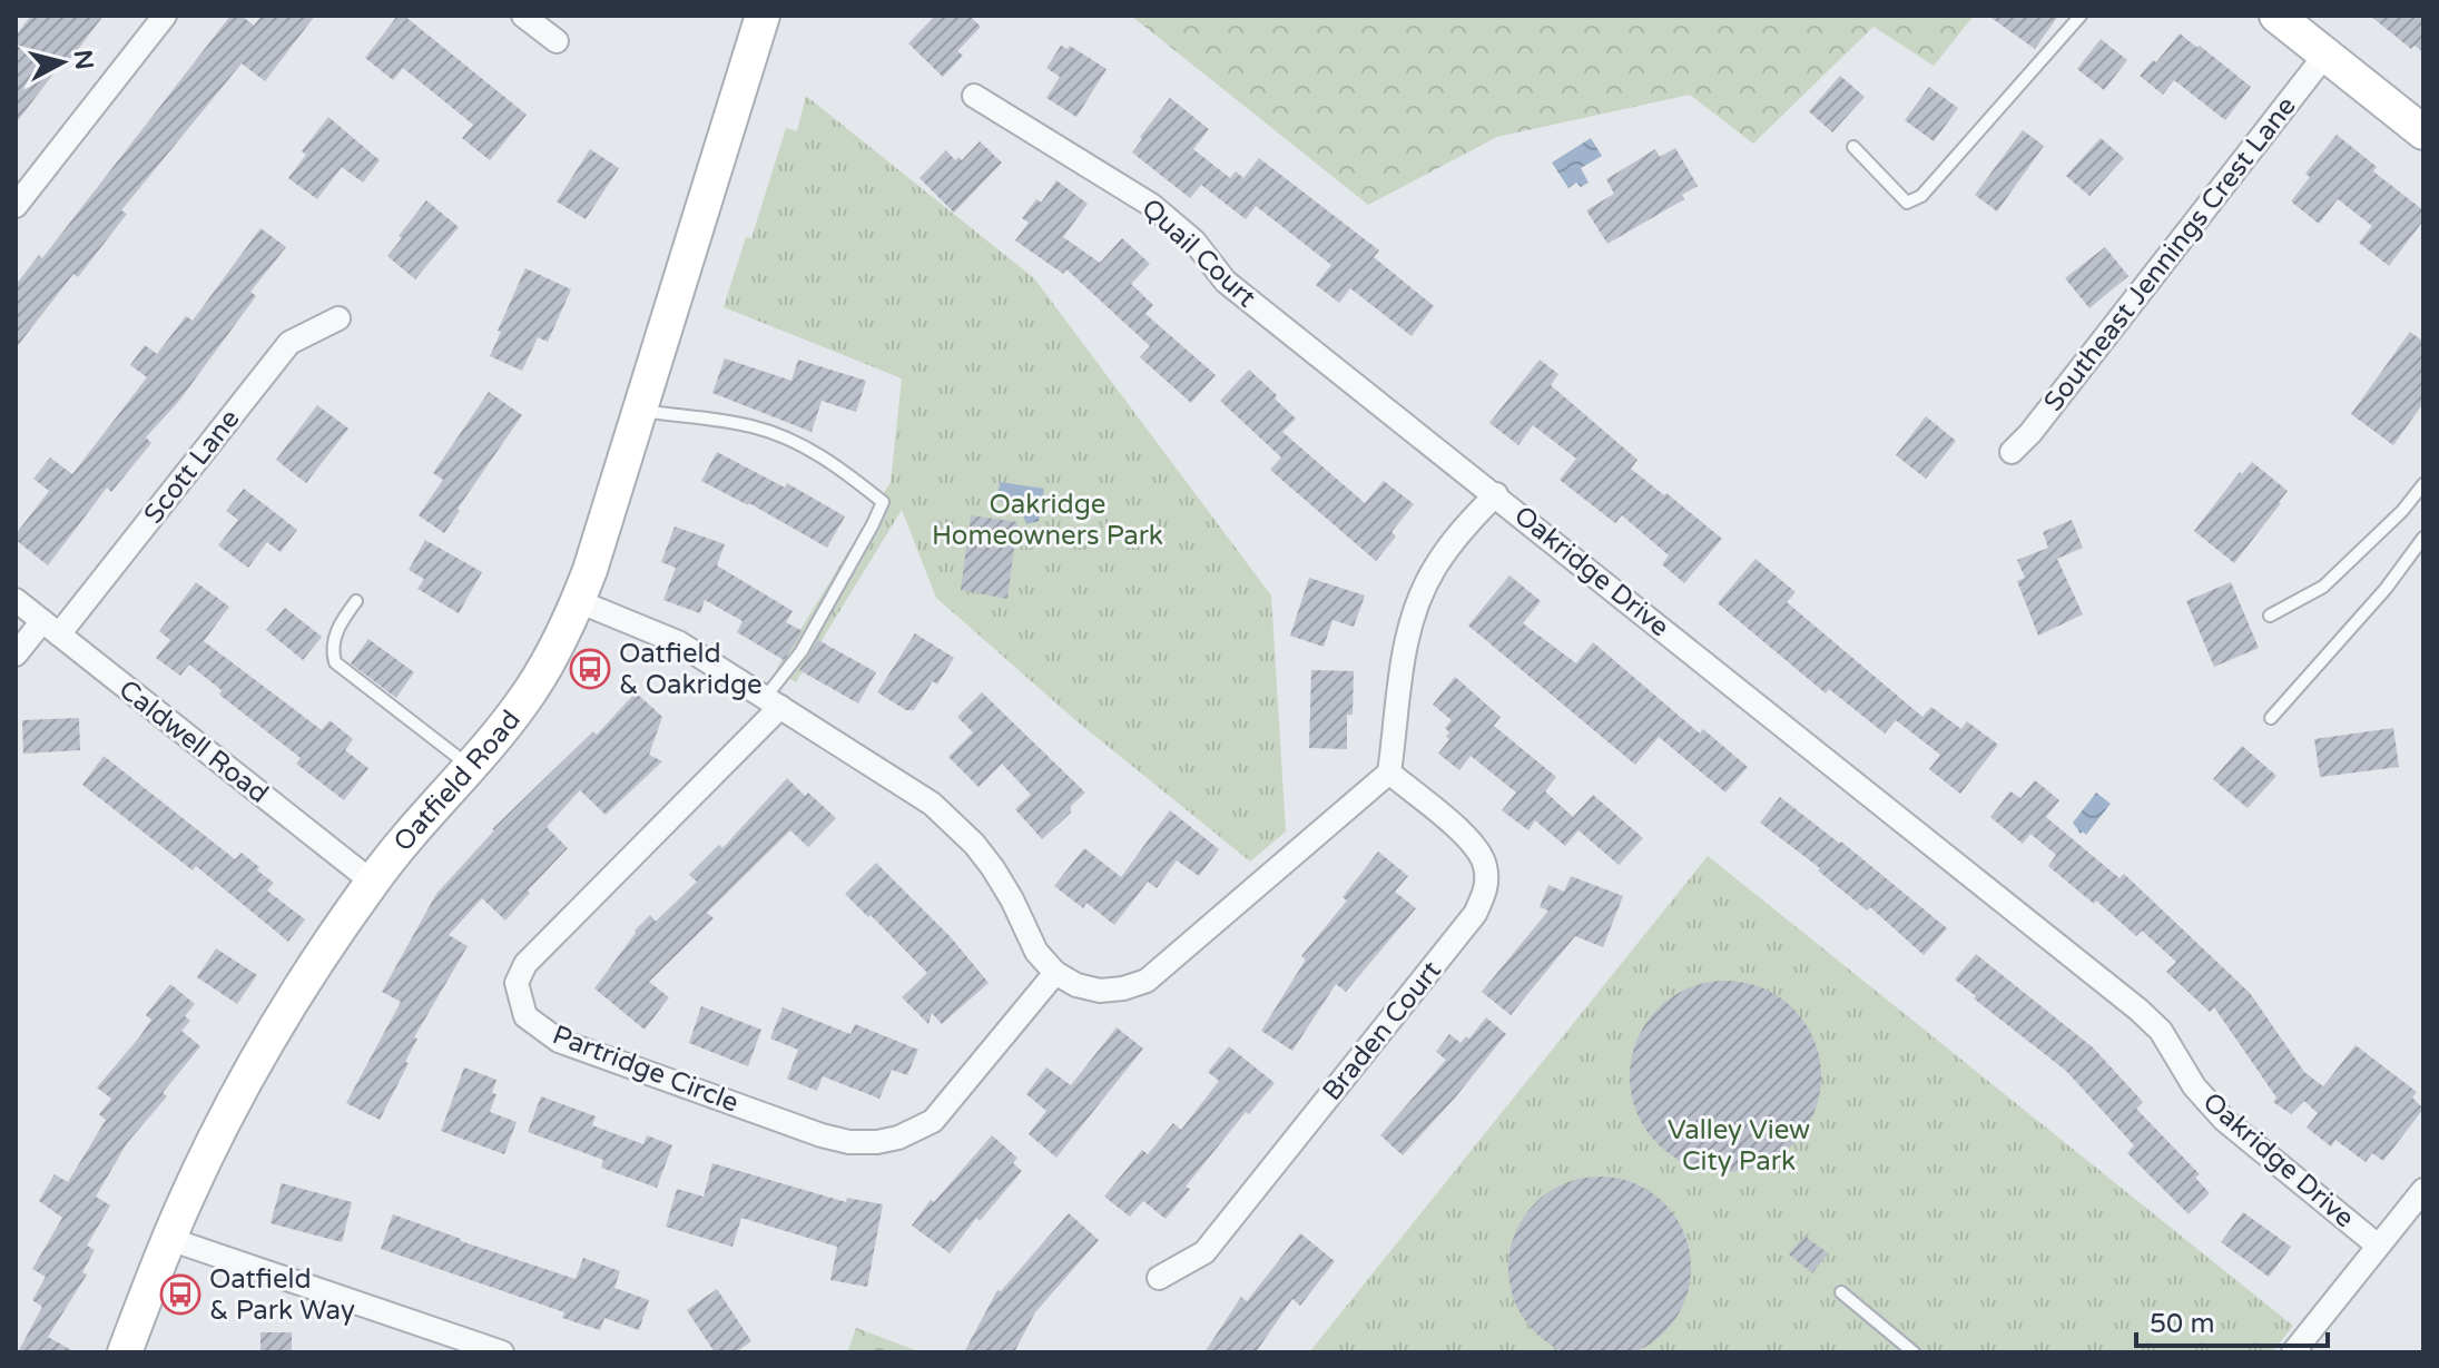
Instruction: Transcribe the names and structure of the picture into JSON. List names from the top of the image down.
{
  "streets": {
    "main road": ["Oatfield Road"],
    "street": [
      "Quail Court",
      "Southeast Jennings Crest Lane",
      "Scott Lane",
      "Oakridge Drive",
      "Caldwell Road",
      "Braden Court",
      "Partridge Circle"
    ]
  },
  "crossings": [
    ["Quail Court", "Oakridge Drive"],
    ["Scott Lane", "Caldwell Road"],
    ["Oakridge Drive", "Braden Court"],
    ["Caldwell Road", "Oatfield Road"]
  ],
  "parks": ["Oakridge Homeowners Park", "Valley View City Park"],
  "places": {
    "bus stop": ["Oatfield & Oakridge", "Oatfield & Park Way"]
  },
  "scale_bar": "50 m",
  "north": "right"
}
